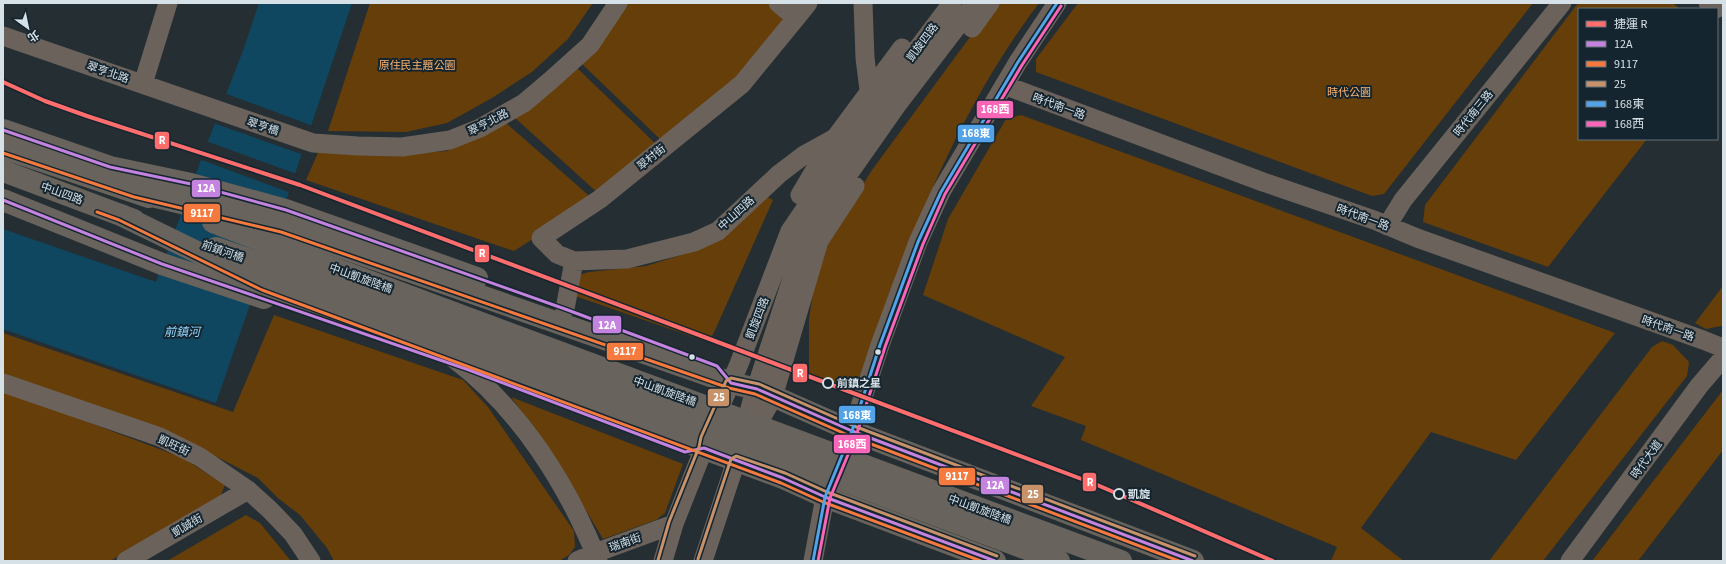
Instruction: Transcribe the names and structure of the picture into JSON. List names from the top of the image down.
{
  "streets": {
    "main road": ["中山四路", "前鎮河橋", "中山凱旋陸橋"],
    "street": [
      "凱旋四路",
      "翠亨北路",
      "時代南一路",
      "時代南三路",
      "翠亨橋",
      "翠村街",
      "凱旺街",
      "時代大道",
      "凱誠街",
      "瑞南街"
    ]
  },
  "crossings": [
    ["凱旋四路", "中山四路"],
    ["凱旋四路", "瑞南街"],
    ["翠亨北路", "翠亨橋"],
    ["時代南一路", "時代南三路"],
    ["翠村街", "中山四路"],
    ["中山四路", "前鎮河橋"],
    ["前鎮河橋", "中山凱旋陸橋"],
    ["凱旺街", "凱誠街"]
  ],
  "water": ["前鎮河"],
  "parks": ["原住民主題公園", "時代公園"],
  "places": ["前鎮之星", "凱旋"],
  "lines": [
    "transit line 168東",
    "transit line 168西",
    "metro line R",
    "transit line 12A",
    "transit line 9117",
    "transit line 25"
  ],
  "legend": [
    "捷運 R",
    "12A",
    "9117",
    "25",
    "168東",
    "168西"
  ],
  "north": "bottom right"
}
